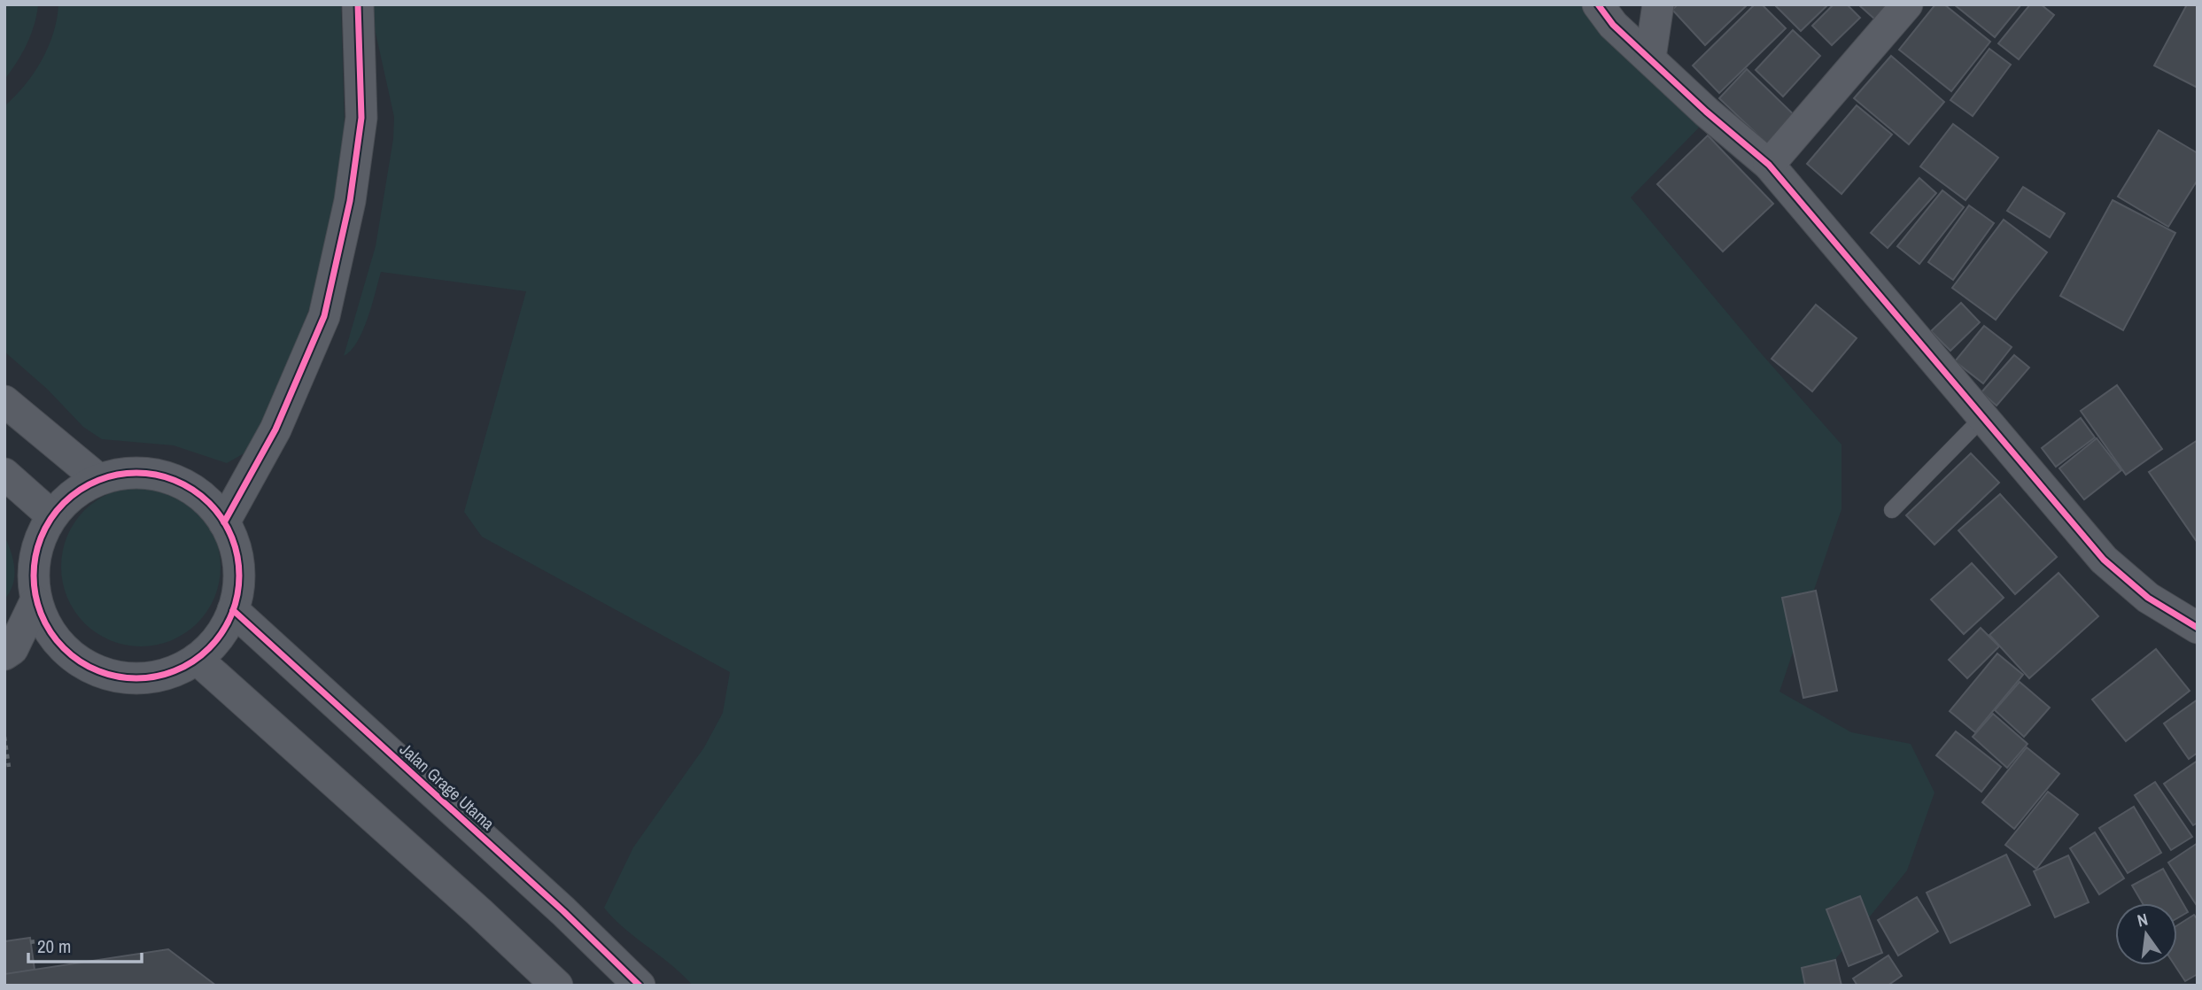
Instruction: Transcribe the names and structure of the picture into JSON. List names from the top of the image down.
{
  "streets": {
    "street": ["Jalan Grage Utama"]
  },
  "scale_bar": "20 m",
  "north": "top"
}
